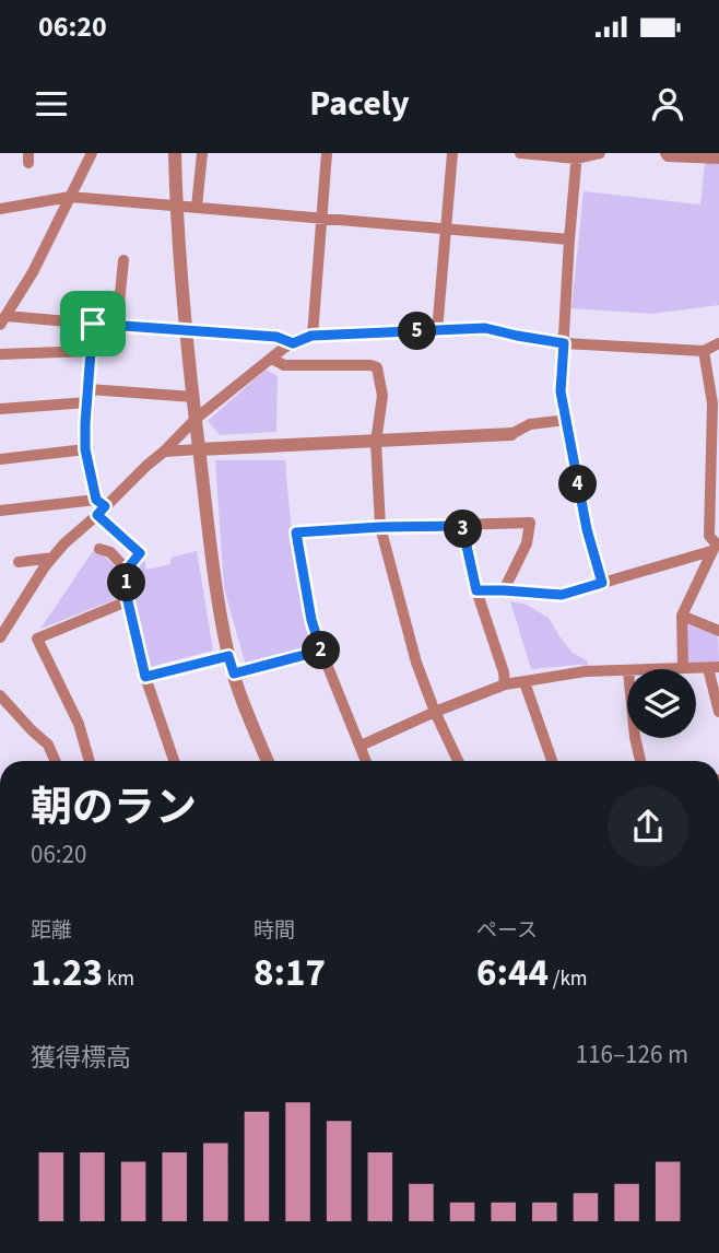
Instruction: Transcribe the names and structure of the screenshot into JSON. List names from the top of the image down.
{
  "page": {
    "status": "06:20",
    "header": "Pacely",
    "pins": [
      "5",
      "4",
      "3",
      "1",
      "2"
    ],
    "heading": ["朝のラン", "06:20"],
    "stats": [
      ["距離", "1.23 km"],
      ["時間", "8:17"],
      ["ペース", "6:44 /km"]
    ],
    "chart": ["獲得標高", "116–126 m"]
  }
}
